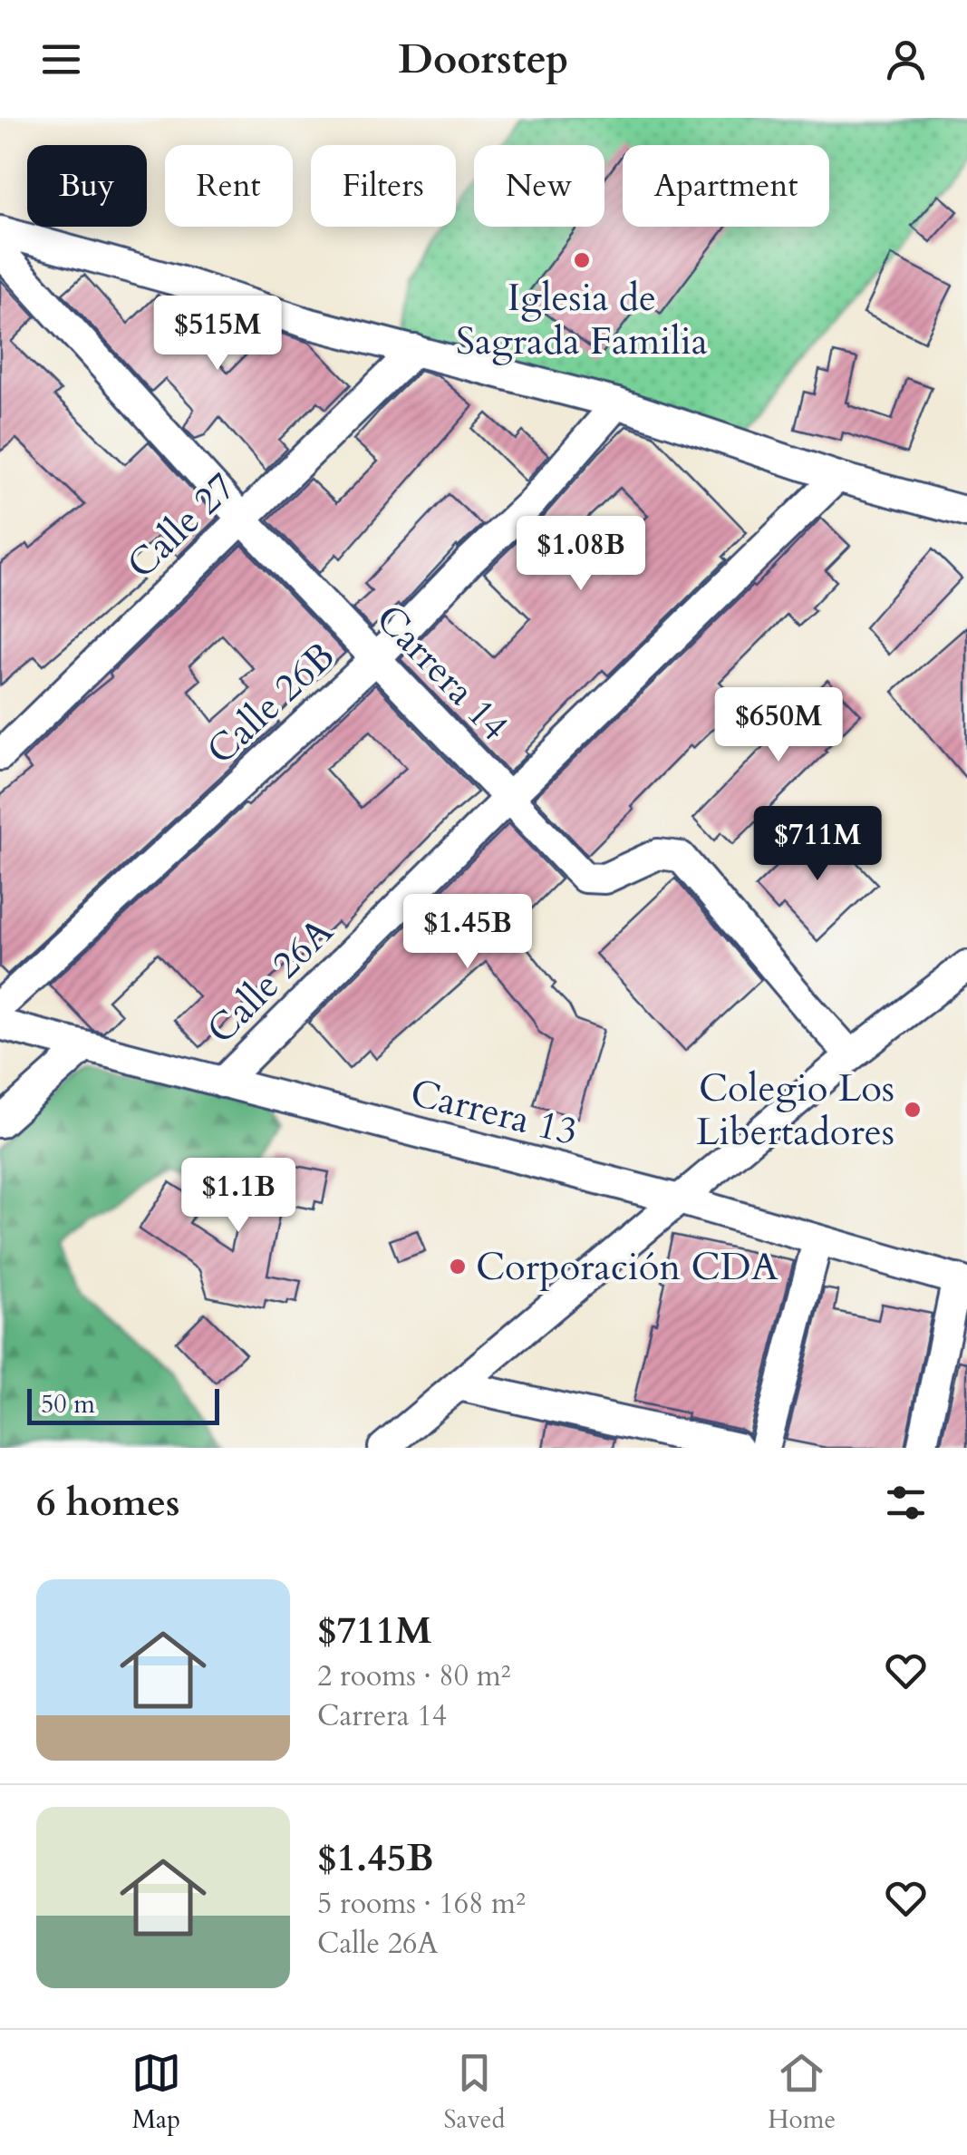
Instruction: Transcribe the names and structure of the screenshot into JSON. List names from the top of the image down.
{
  "streets": {
    "street": [
      "Calle 27",
      "Carrera 14",
      "Calle 26B",
      "Calle 26A",
      "Carrera 13"
    ]
  },
  "crossings": [
    ["Calle 27", "Carrera 14"],
    ["Carrera 14", "Calle 26B"],
    ["Carrera 14", "Calle 26A"],
    ["Calle 26A", "Carrera 13"]
  ],
  "places": ["Iglesia de Sagrada Familia", "Colegio Los Libertadores", "Corporación CDA"],
  "scale_bar": "50 m",
  "page": {
    "header": "Doorstep",
    "chip": [
      "Buy",
      "Rent",
      "Filters",
      "New",
      "Apartment"
    ],
    "price": [
      "$515M",
      "$1.08B",
      "$650M",
      "$711M",
      "$1.45B",
      "$1.1B"
    ],
    "scale": "50 m",
    "heading": "6 homes",
    "list": [
      {
        "name": "$711M",
        "note": "2 rooms · 80 m² · Carrera 14"
      },
      {
        "name": "$1.45B",
        "note": "5 rooms · 168 m² · Calle 26A"
      }
    ],
    "tabs": ["Map", "Saved", "Home"]
  }
}
